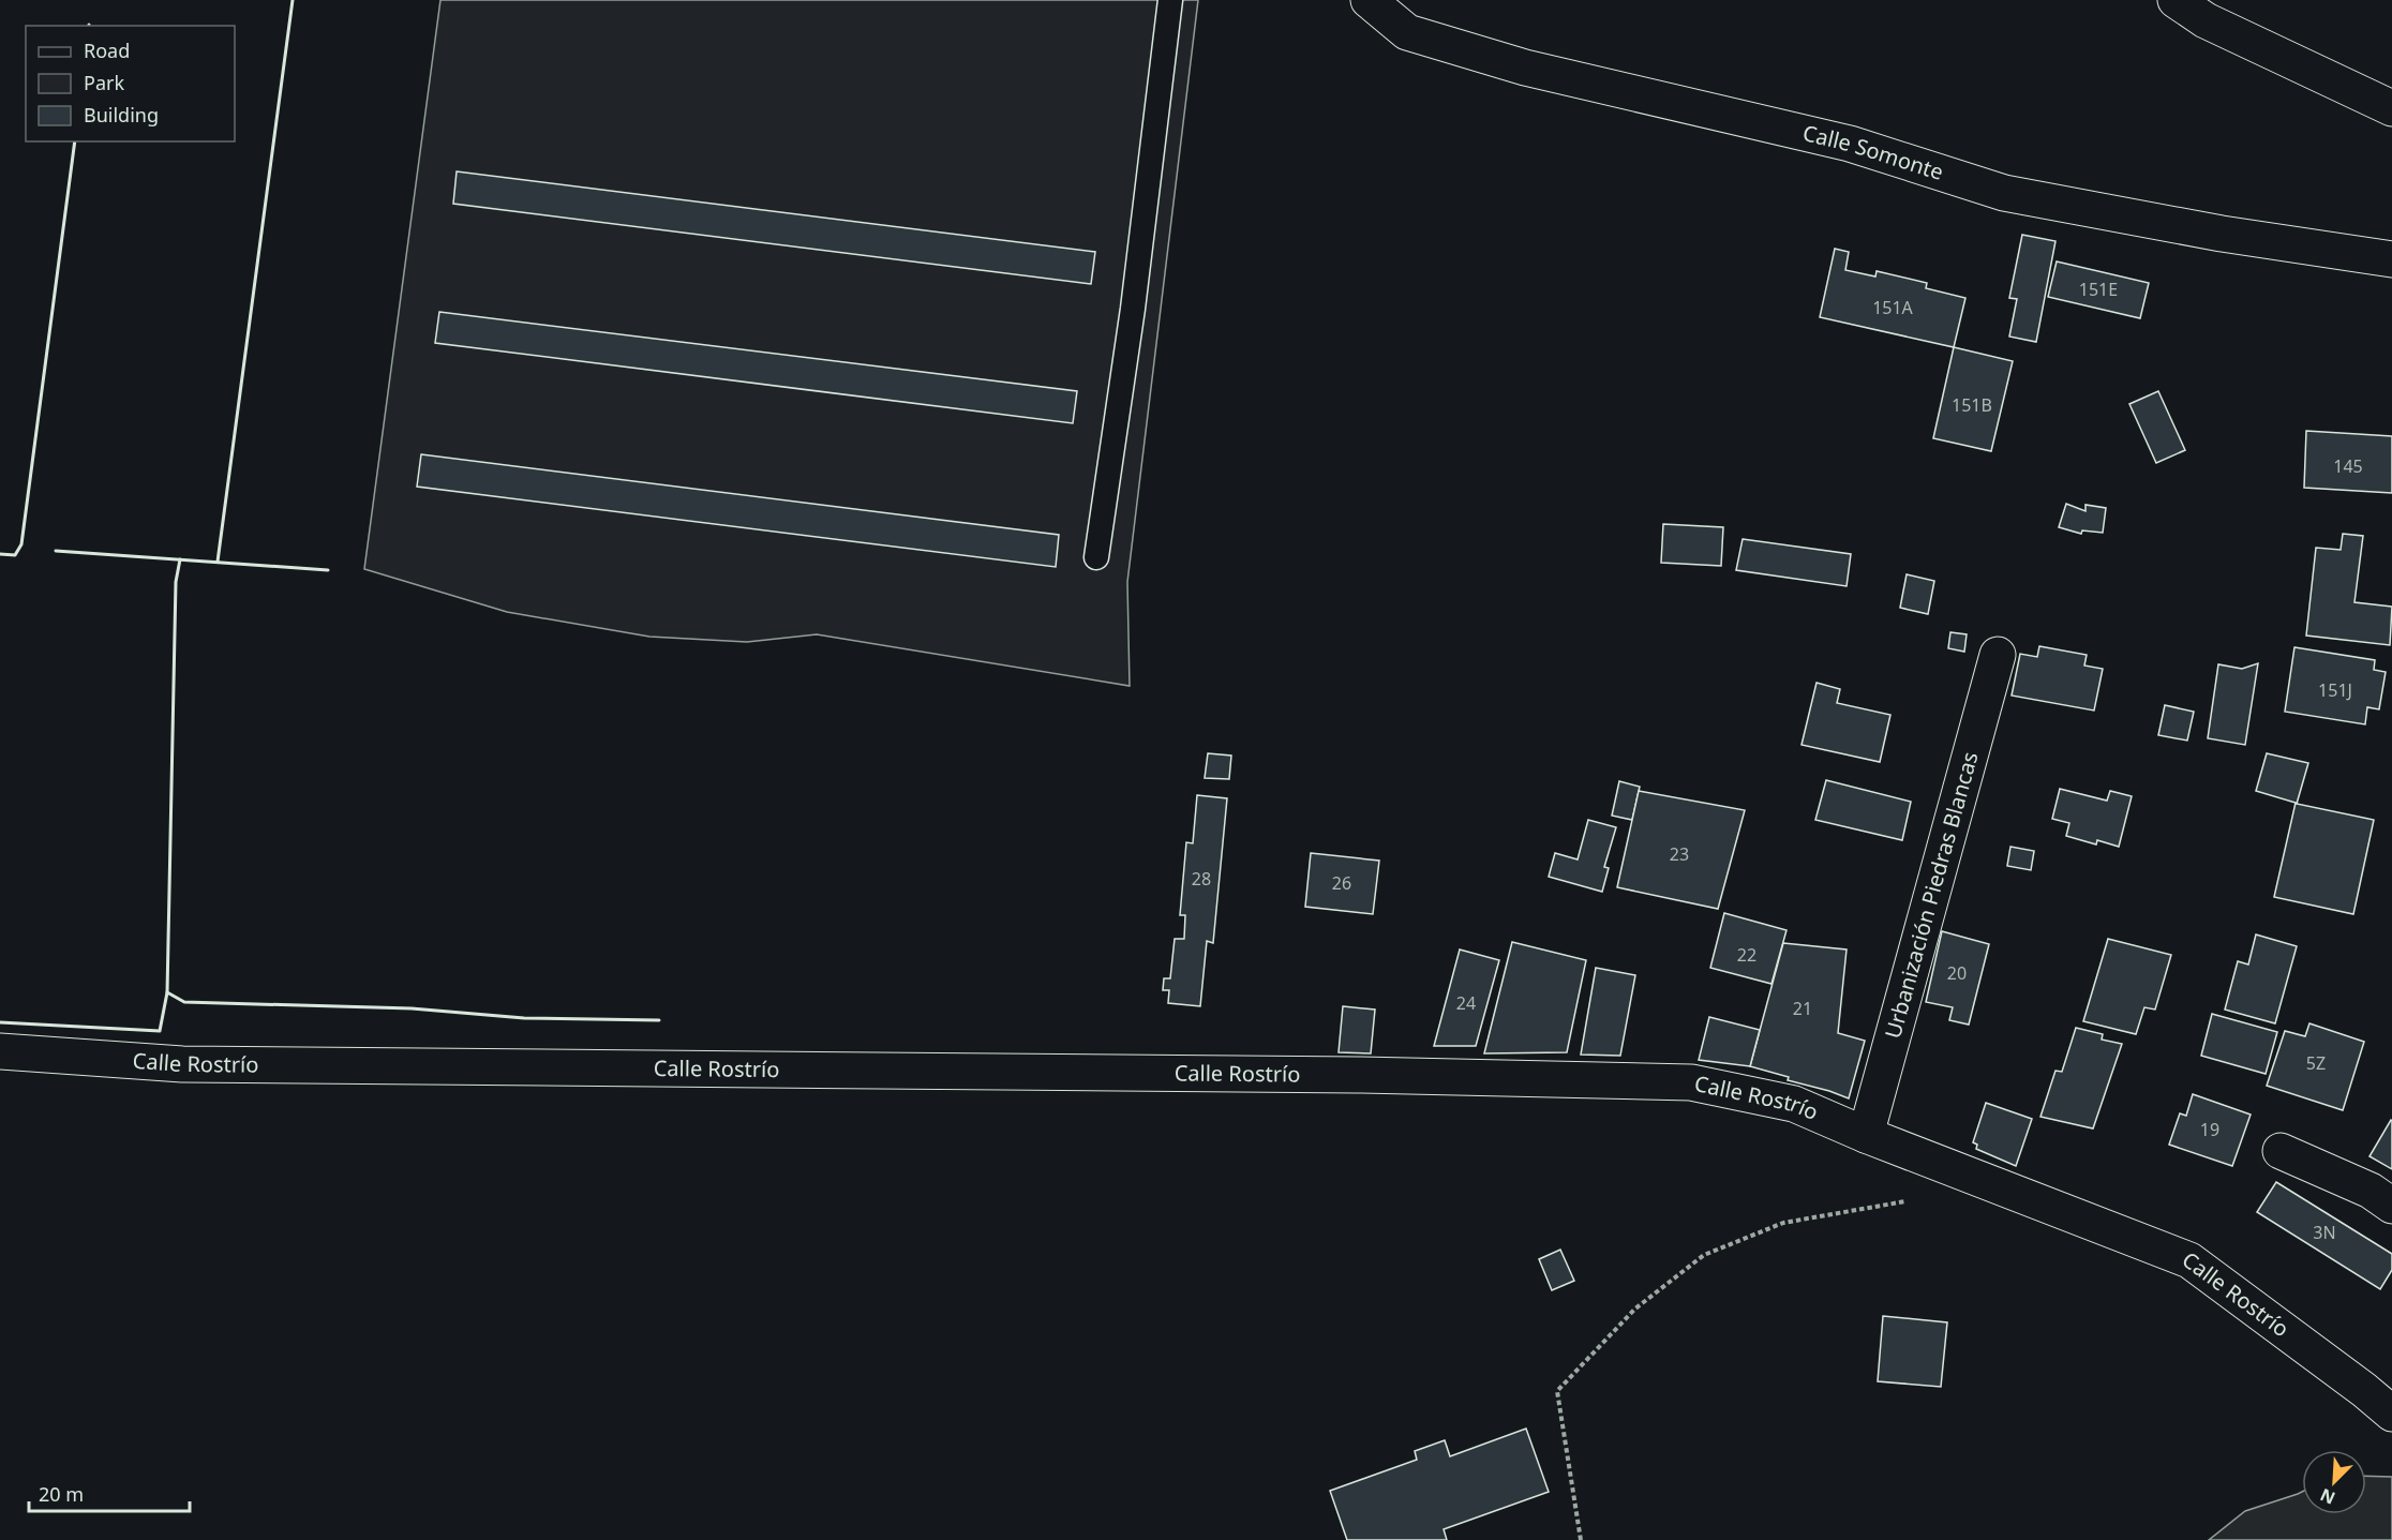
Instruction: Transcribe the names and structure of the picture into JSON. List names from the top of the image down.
{
  "streets": {
    "street": ["Calle Somonte", "Urbanización Piedras Blancas", "Calle Rostrío"]
  },
  "crossings": [
    ["Urbanización Piedras Blancas", "Calle Rostrío"]
  ],
  "house_numbers": [
    "151E",
    "151A",
    "151B",
    "145",
    "151J",
    "23",
    "28",
    "26",
    "22",
    "20",
    "24",
    "21",
    "5Z",
    "19",
    "3N"
  ],
  "legend": ["Road", "Park", "Building"],
  "scale_bar": "20 m",
  "north": "bottom left"
}
